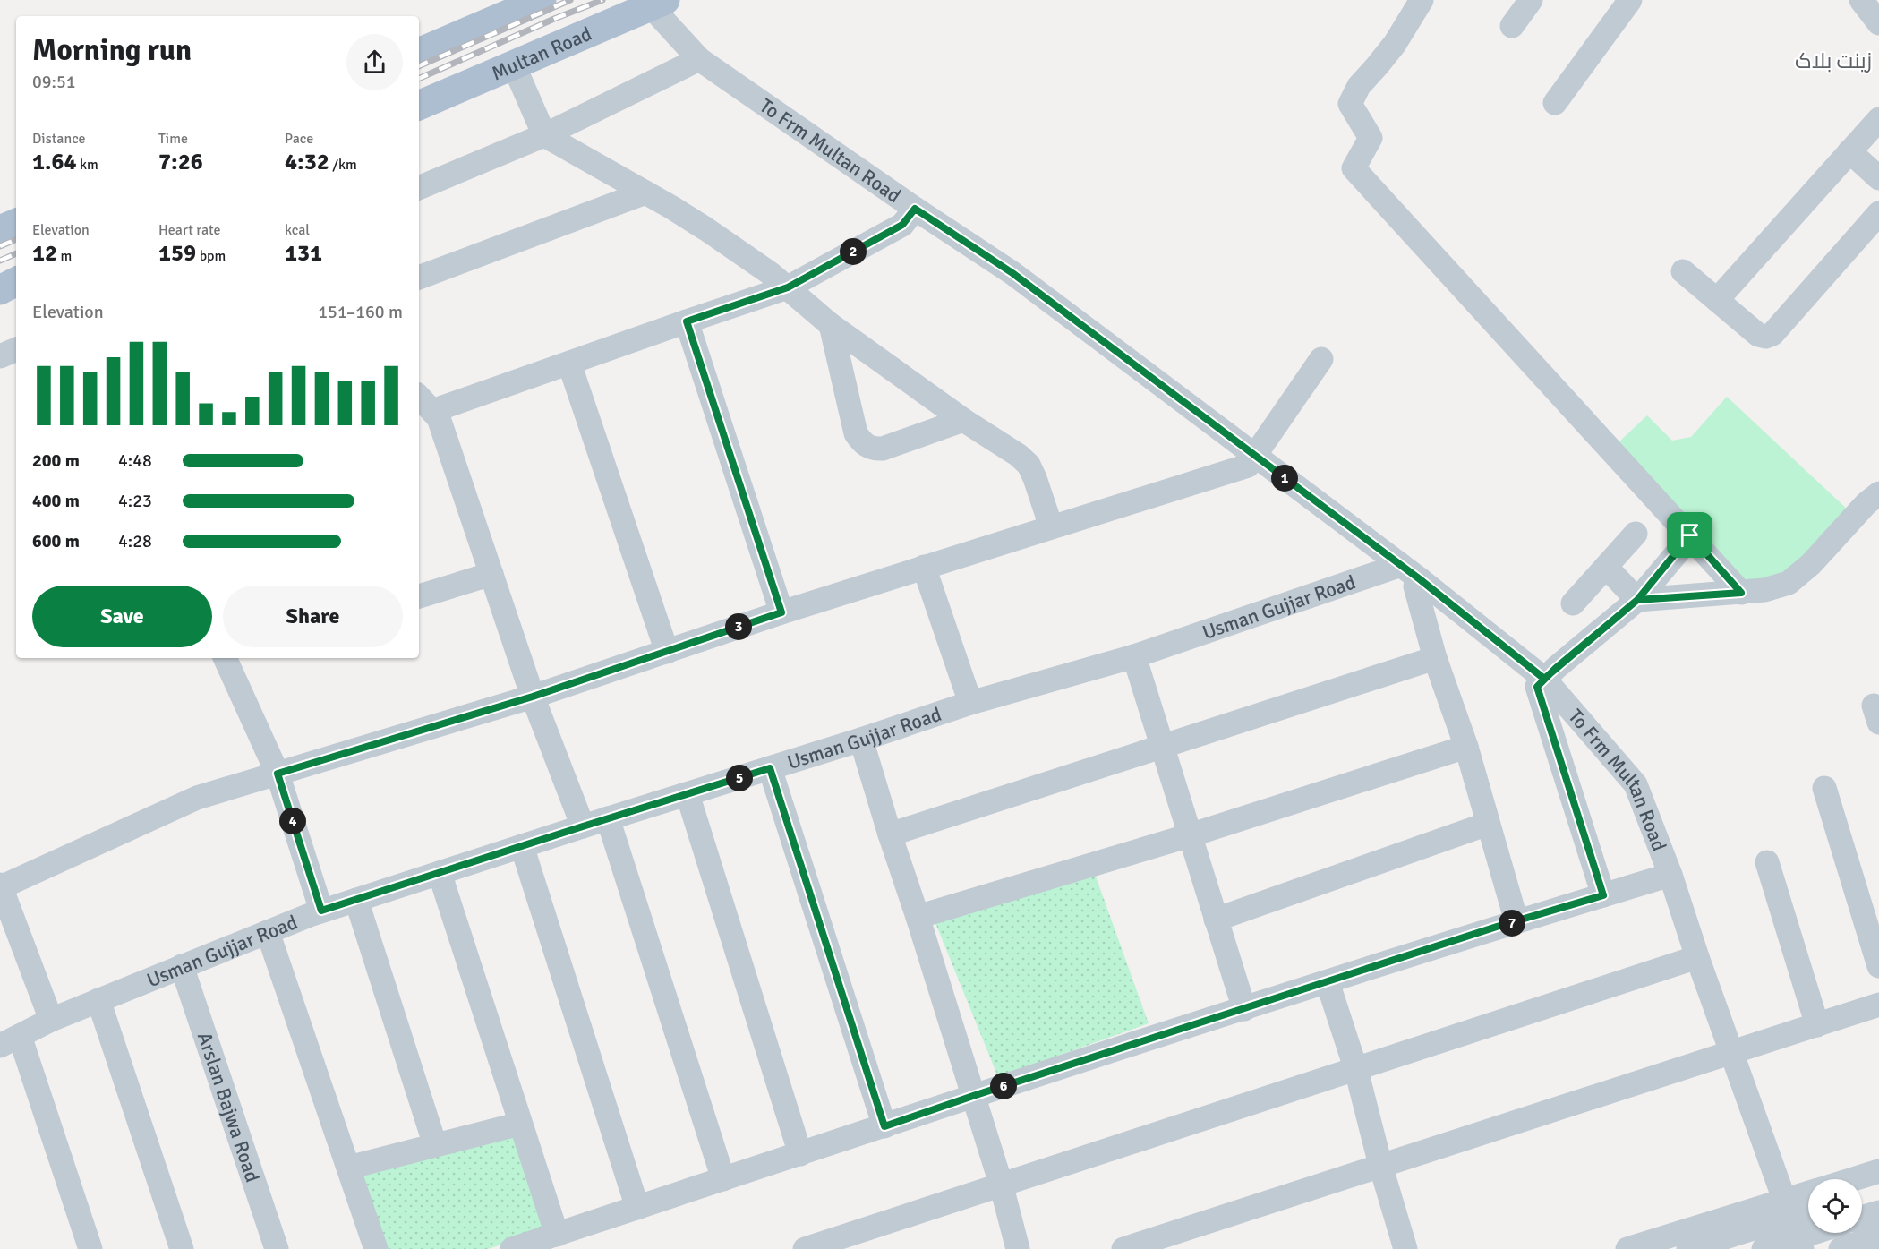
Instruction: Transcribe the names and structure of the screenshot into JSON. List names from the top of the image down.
{
  "streets": {
    "main road": ["Multan Road"],
    "street": ["To Frm Multan Road", "Usman Gujjar Road", "Arslan Bajwa Road"]
  },
  "crossings": [
    ["Multan Road", "To Frm Multan Road"],
    ["To Frm Multan Road", "Usman Gujjar Road"],
    ["Usman Gujjar Road", "Arslan Bajwa Road"]
  ],
  "districts": ["زینت بلاک"],
  "page": {
    "heading": ["Morning run", "09:51"],
    "stats": [
      ["Distance", "1.64 km"],
      ["Time", "7:26"],
      ["Pace", "4:32 /km"],
      ["Elevation", "12 m"],
      ["Heart rate", "159 bpm"],
      ["kcal", "131"]
    ],
    "pins": [
      "2",
      "1",
      "3",
      "5",
      "4",
      "7",
      "6"
    ],
    "chart": ["Elevation", "151–160 m"],
    "list": [
      {
        "name": "200 m",
        "note": "4:48"
      },
      {
        "name": "400 m",
        "note": "4:23"
      },
      {
        "name": "600 m",
        "note": "4:28"
      }
    ],
    "buttons": ["Save", "Share"]
  }
}
